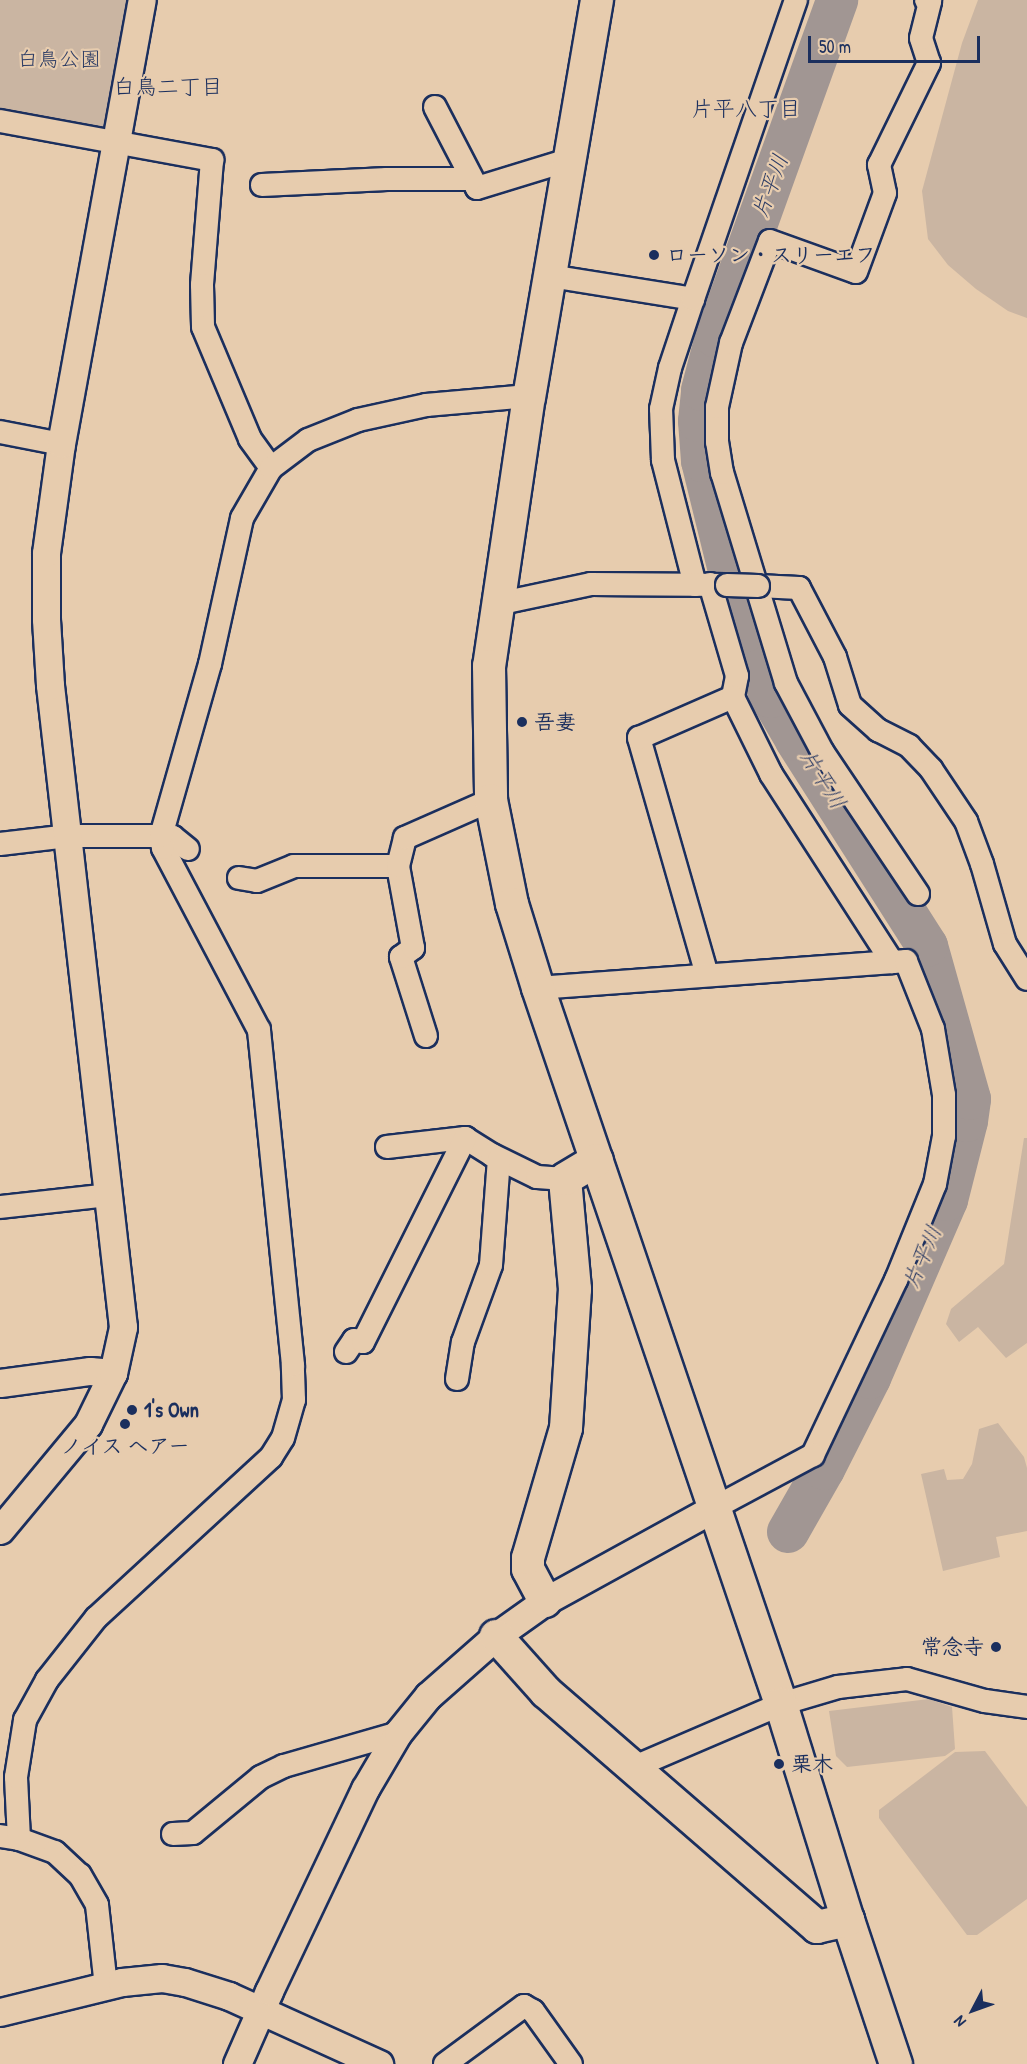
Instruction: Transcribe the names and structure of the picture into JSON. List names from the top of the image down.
{
  "districts": ["白鳥二丁目", "片平八丁目"],
  "water": ["片平川"],
  "parks": ["白鳥公園"],
  "places": [
    "ローソン・スリーエフ",
    "吾妻",
    "1's Own",
    "ノイス ヘアー",
    "常念寺",
    "栗木"
  ],
  "scale_bar": "50 m",
  "north": "bottom left"
}
